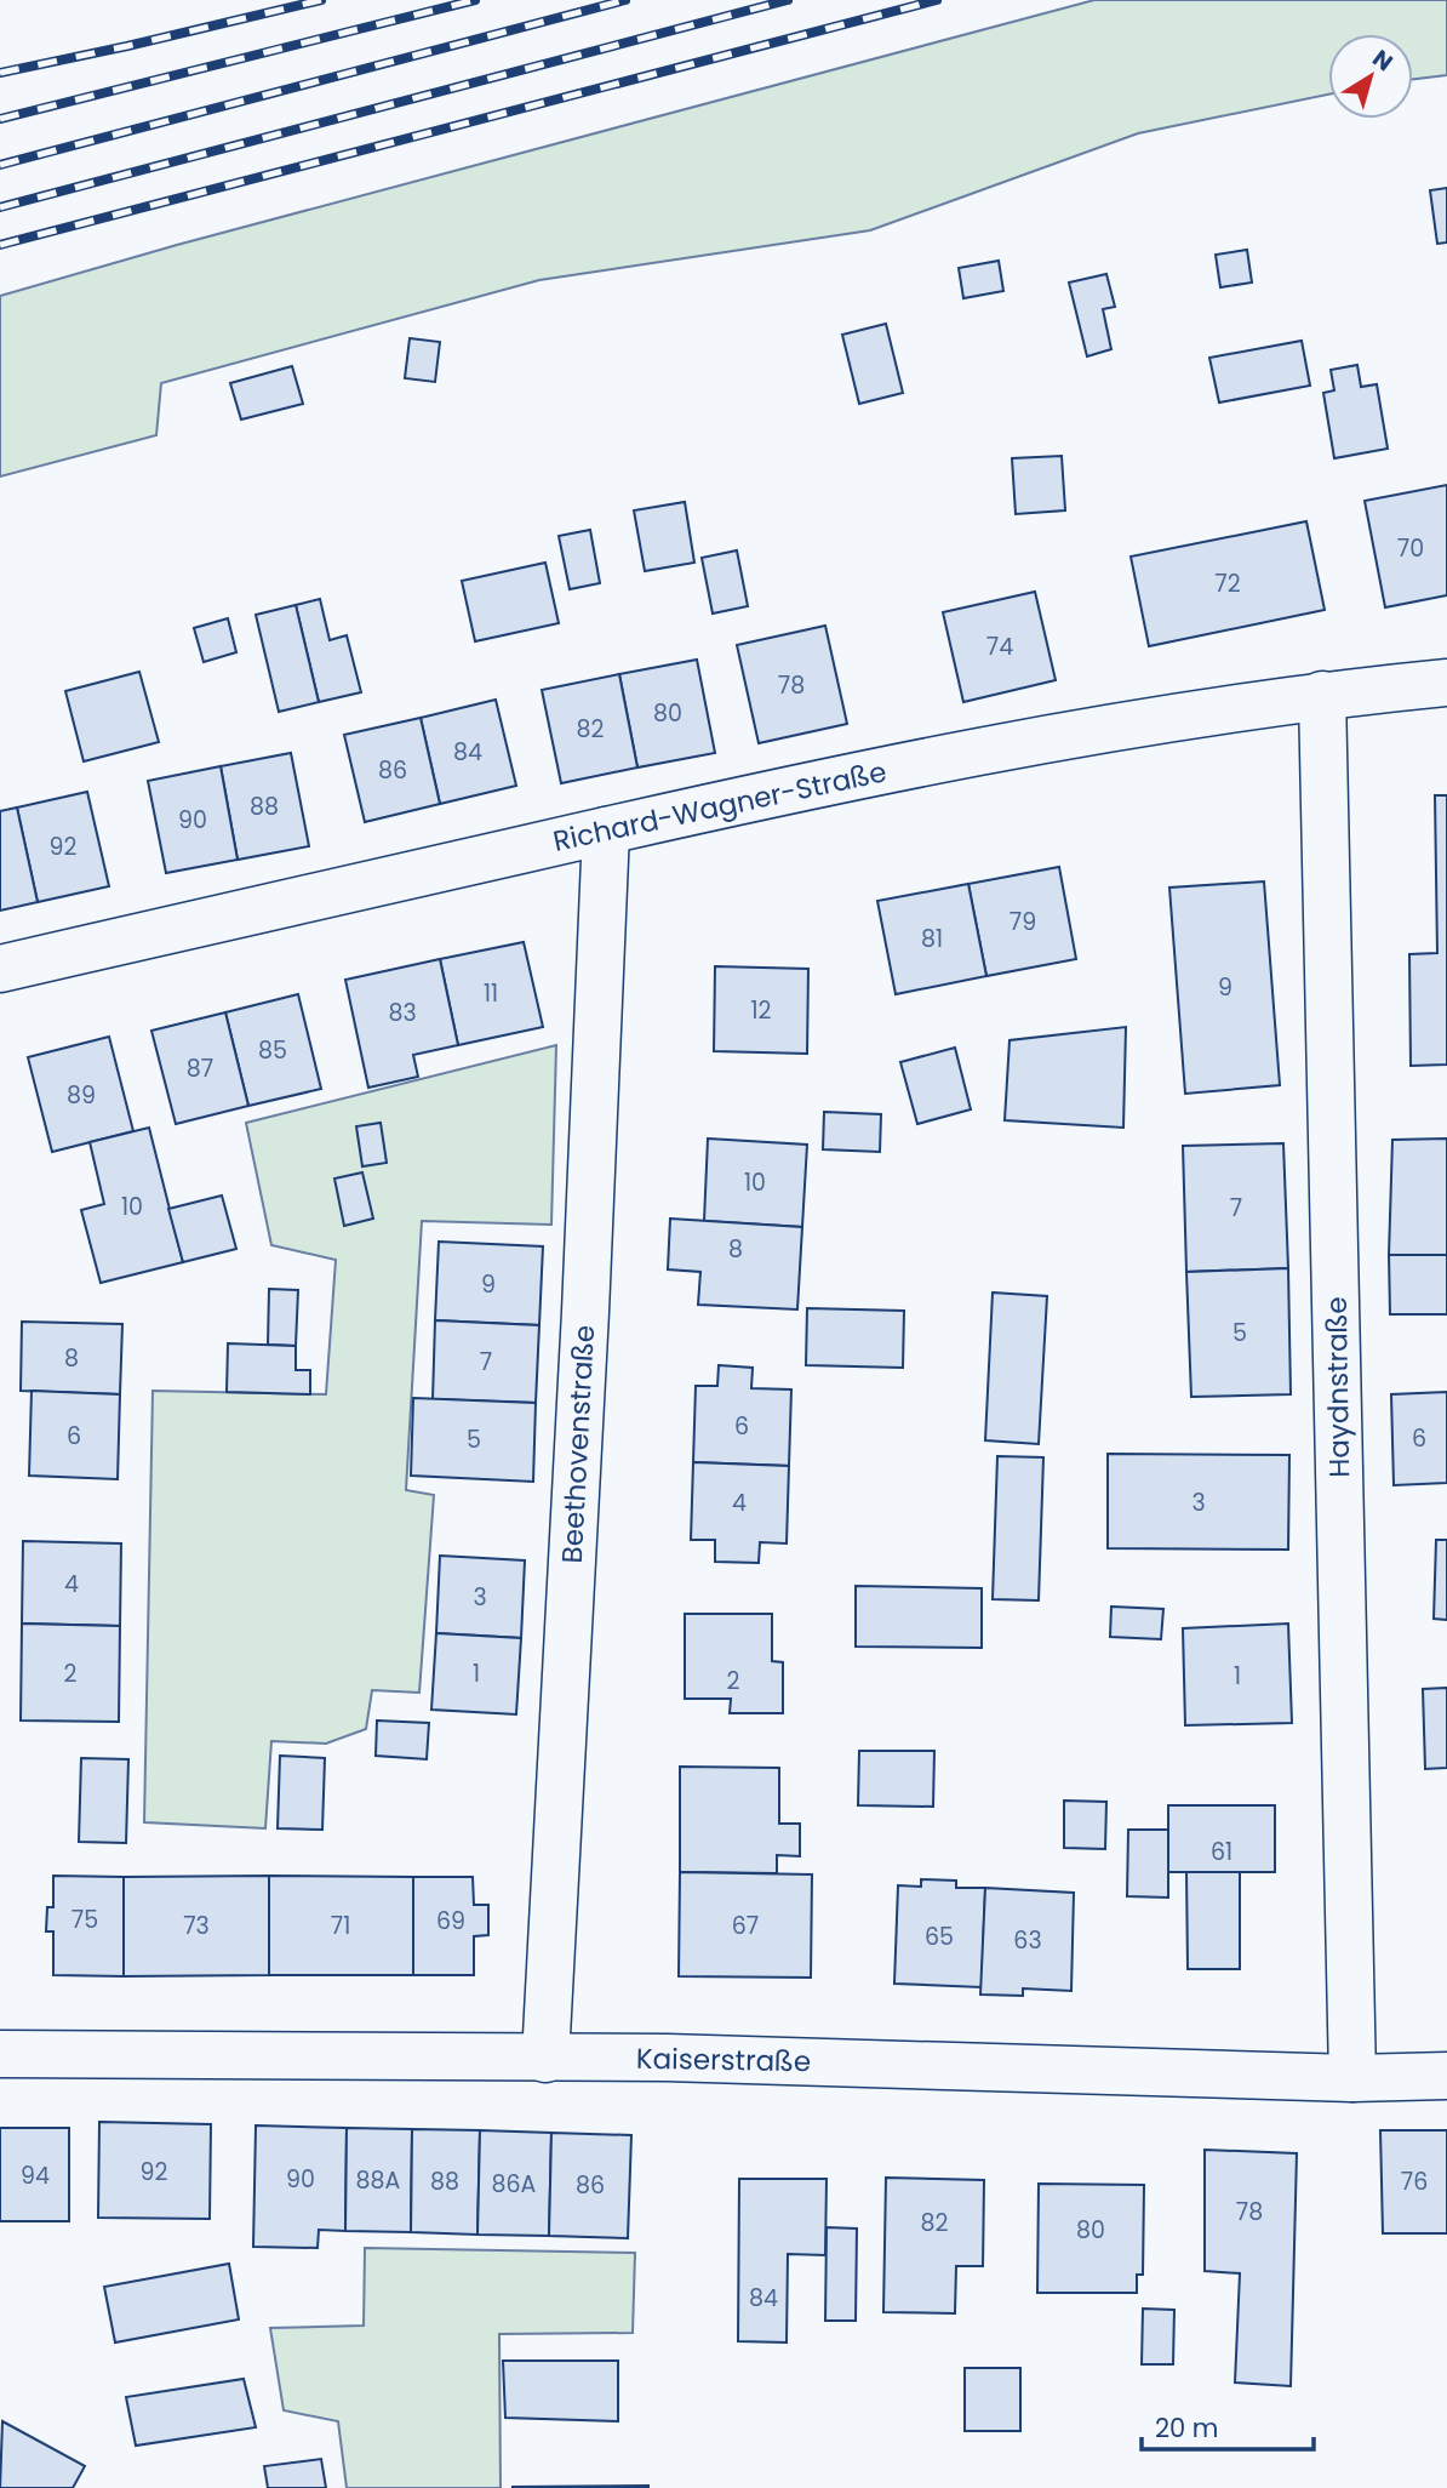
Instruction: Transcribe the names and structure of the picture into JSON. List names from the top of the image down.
{
  "streets": {
    "street": [
      "Richard-Wagner-Straße",
      "Haydnstraße",
      "Beethovenstraße",
      "Kaiserstraße"
    ]
  },
  "crossings": [
    ["Richard-Wagner-Straße", "Haydnstraße"],
    ["Richard-Wagner-Straße", "Beethovenstraße"],
    ["Haydnstraße", "Kaiserstraße"],
    ["Beethovenstraße", "Kaiserstraße"]
  ],
  "house_numbers": [
    "70",
    "72",
    "74",
    "78",
    "80",
    "82",
    "84",
    "86",
    "88",
    "90",
    "92",
    "79",
    "81",
    "9",
    "11",
    "12",
    "83",
    "85",
    "87",
    "89",
    "10",
    "10",
    "7",
    "8",
    "9",
    "5",
    "8",
    "7",
    "6",
    "6",
    "6",
    "5",
    "4",
    "3",
    "4",
    "3",
    "2",
    "1",
    "1",
    "2",
    "61",
    "75",
    "69",
    "73",
    "71",
    "67",
    "65",
    "63",
    "92",
    "94",
    "90",
    "88A",
    "88",
    "76",
    "86A",
    "86",
    "78",
    "82",
    "80",
    "84"
  ],
  "scale_bar": "20 m",
  "north": "top right"
}
